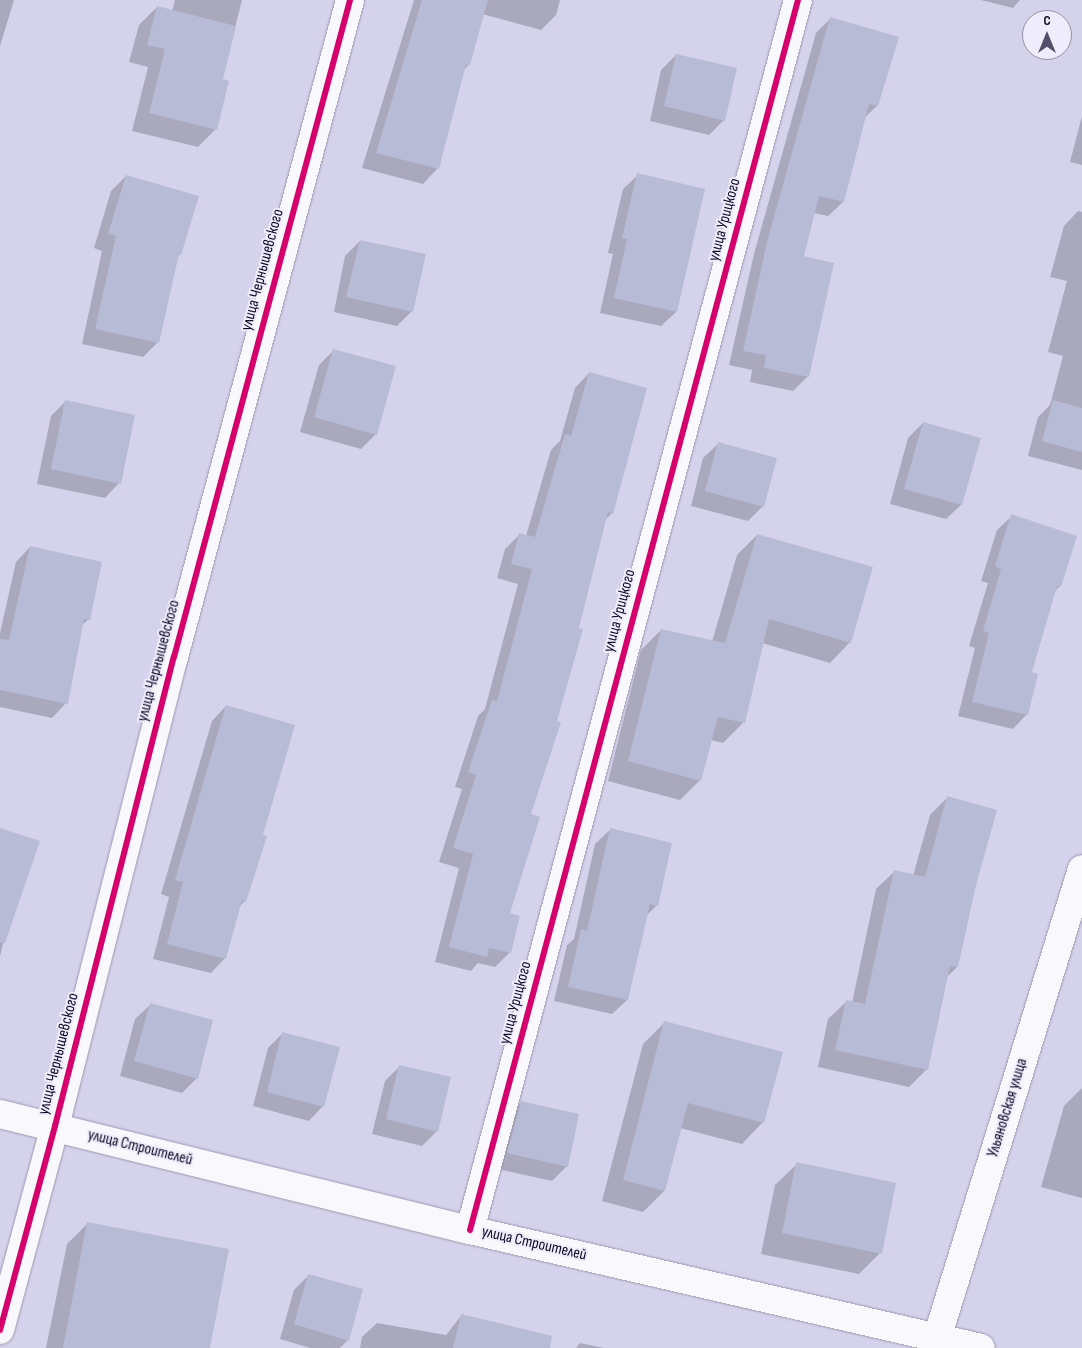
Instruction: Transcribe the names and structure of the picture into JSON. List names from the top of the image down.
{
  "streets": {
    "street": [
      "улица Урицкого",
      "улица Чернышевского",
      "Ульяновская улица",
      "улица Строителей"
    ]
  },
  "crossings": [
    ["улица Урицкого", "улица Строителей"],
    ["улица Чернышевского", "улица Строителей"],
    ["Ульяновская улица", "улица Строителей"]
  ],
  "north": "top"
}
